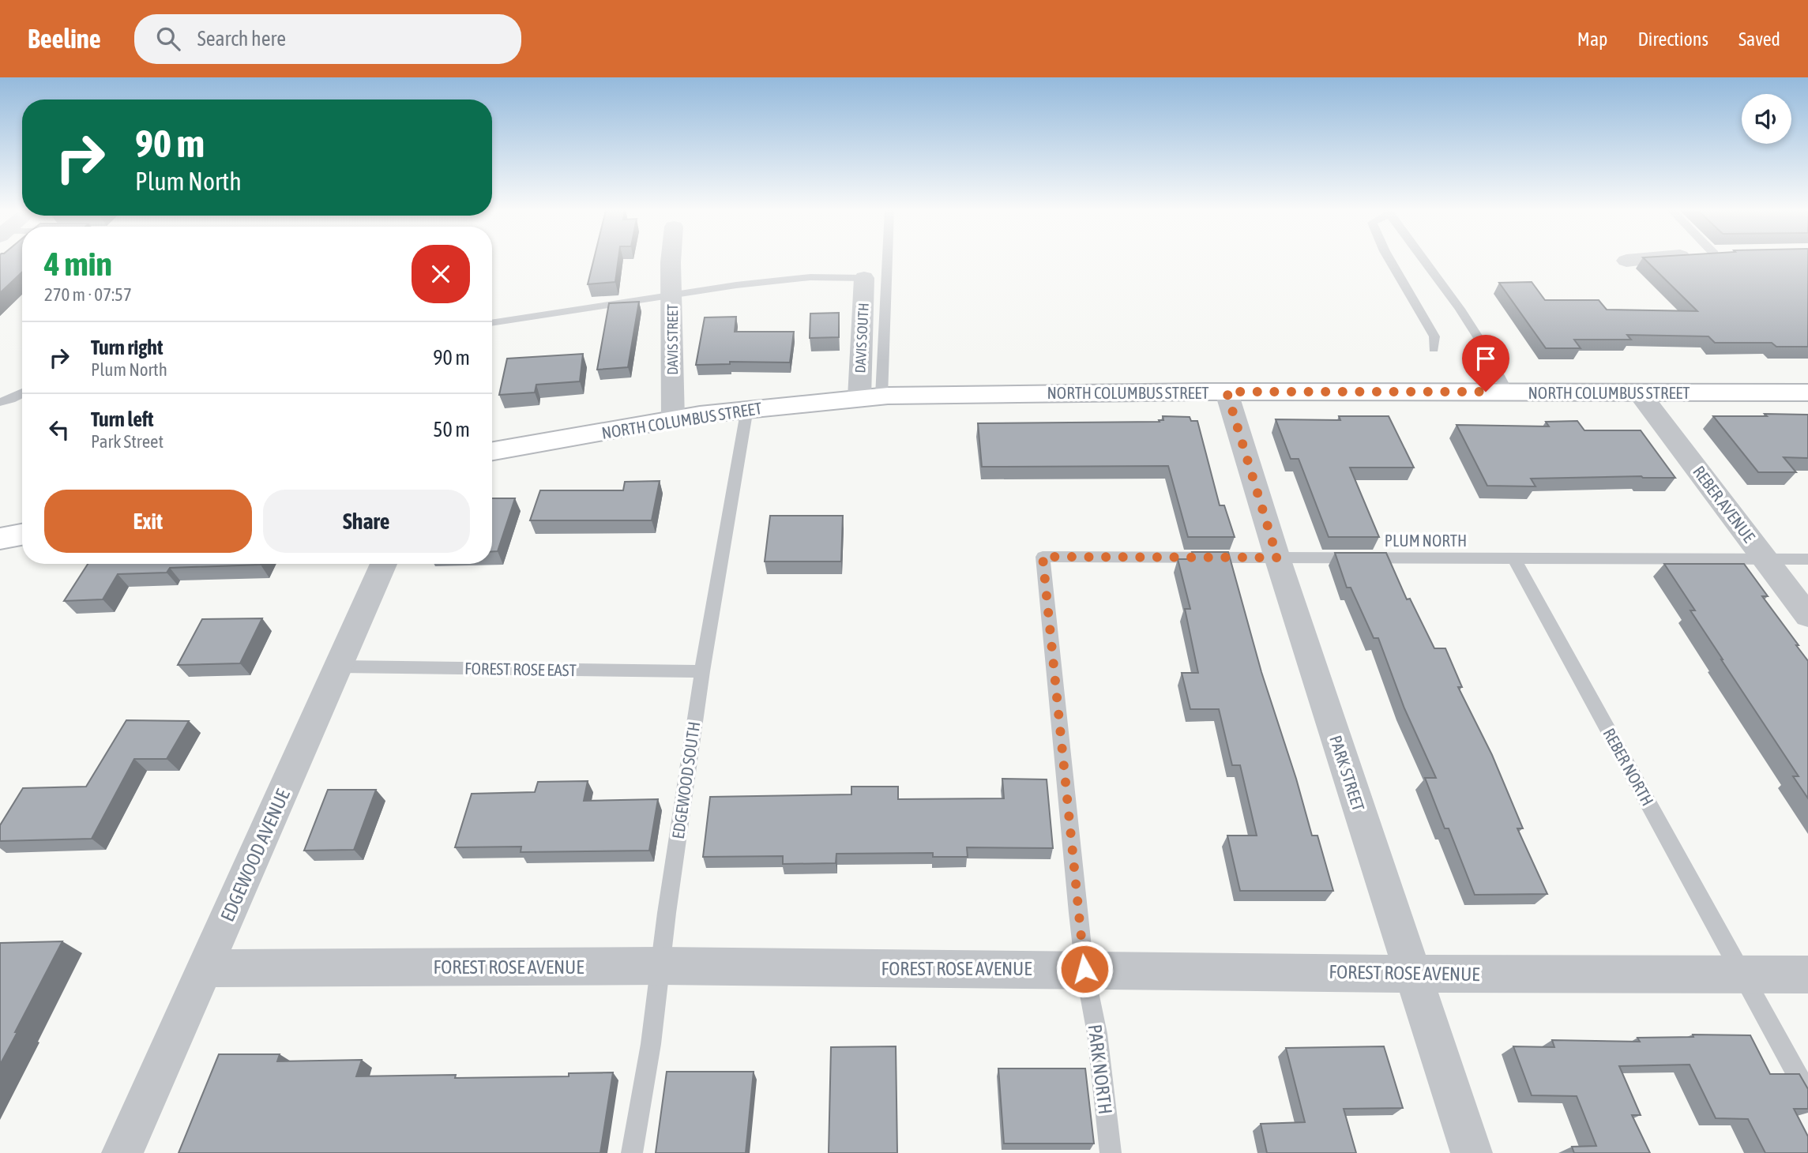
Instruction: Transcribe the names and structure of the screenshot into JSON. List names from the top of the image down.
{
  "streets": {
    "main road": ["NORTH COLUMBUS STREET"],
    "street": [
      "DAVIS SOUTH",
      "DAVIS STREET",
      "REBER AVENUE",
      "PARK STREET",
      "EDGEWOOD AVENUE",
      "FOREST ROSE AVENUE"
    ],
    "lane": [
      "PLUM NORTH",
      "FOREST ROSE EAST",
      "REBER NORTH",
      "EDGEWOOD SOUTH",
      "PARK NORTH"
    ]
  },
  "crossings": [
    ["DAVIS SOUTH", "NORTH COLUMBUS STREET"],
    ["DAVIS STREET", "NORTH COLUMBUS STREET"],
    ["NORTH COLUMBUS STREET", "REBER AVENUE"],
    ["NORTH COLUMBUS STREET", "PARK STREET"],
    ["NORTH COLUMBUS STREET", "EDGEWOOD SOUTH"],
    ["REBER AVENUE", "PLUM NORTH"],
    ["PLUM NORTH", "REBER NORTH"],
    ["PLUM NORTH", "PARK STREET"],
    ["PLUM NORTH", "PARK NORTH"],
    ["FOREST ROSE EAST", "EDGEWOOD SOUTH"],
    ["FOREST ROSE EAST", "EDGEWOOD AVENUE"],
    ["REBER NORTH", "FOREST ROSE AVENUE"],
    ["PARK STREET", "FOREST ROSE AVENUE"],
    ["EDGEWOOD SOUTH", "FOREST ROSE AVENUE"],
    ["EDGEWOOD AVENUE", "FOREST ROSE AVENUE"],
    ["FOREST ROSE AVENUE", "PARK NORTH"]
  ],
  "page": {
    "header": "Beeline",
    "search": "Search here",
    "nav": ["Map", "Directions", "Saved"],
    "turn": ["90 m", "Plum North"],
    "heading": ["4 min", "270 m · 07:57"],
    "list": [
      {
        "name": "Turn right",
        "note": "Plum North",
        "value": "90 m"
      },
      {
        "name": "Turn left",
        "note": "Park Street",
        "value": "50 m"
      }
    ],
    "buttons": ["Exit", "Share"]
  }
}
